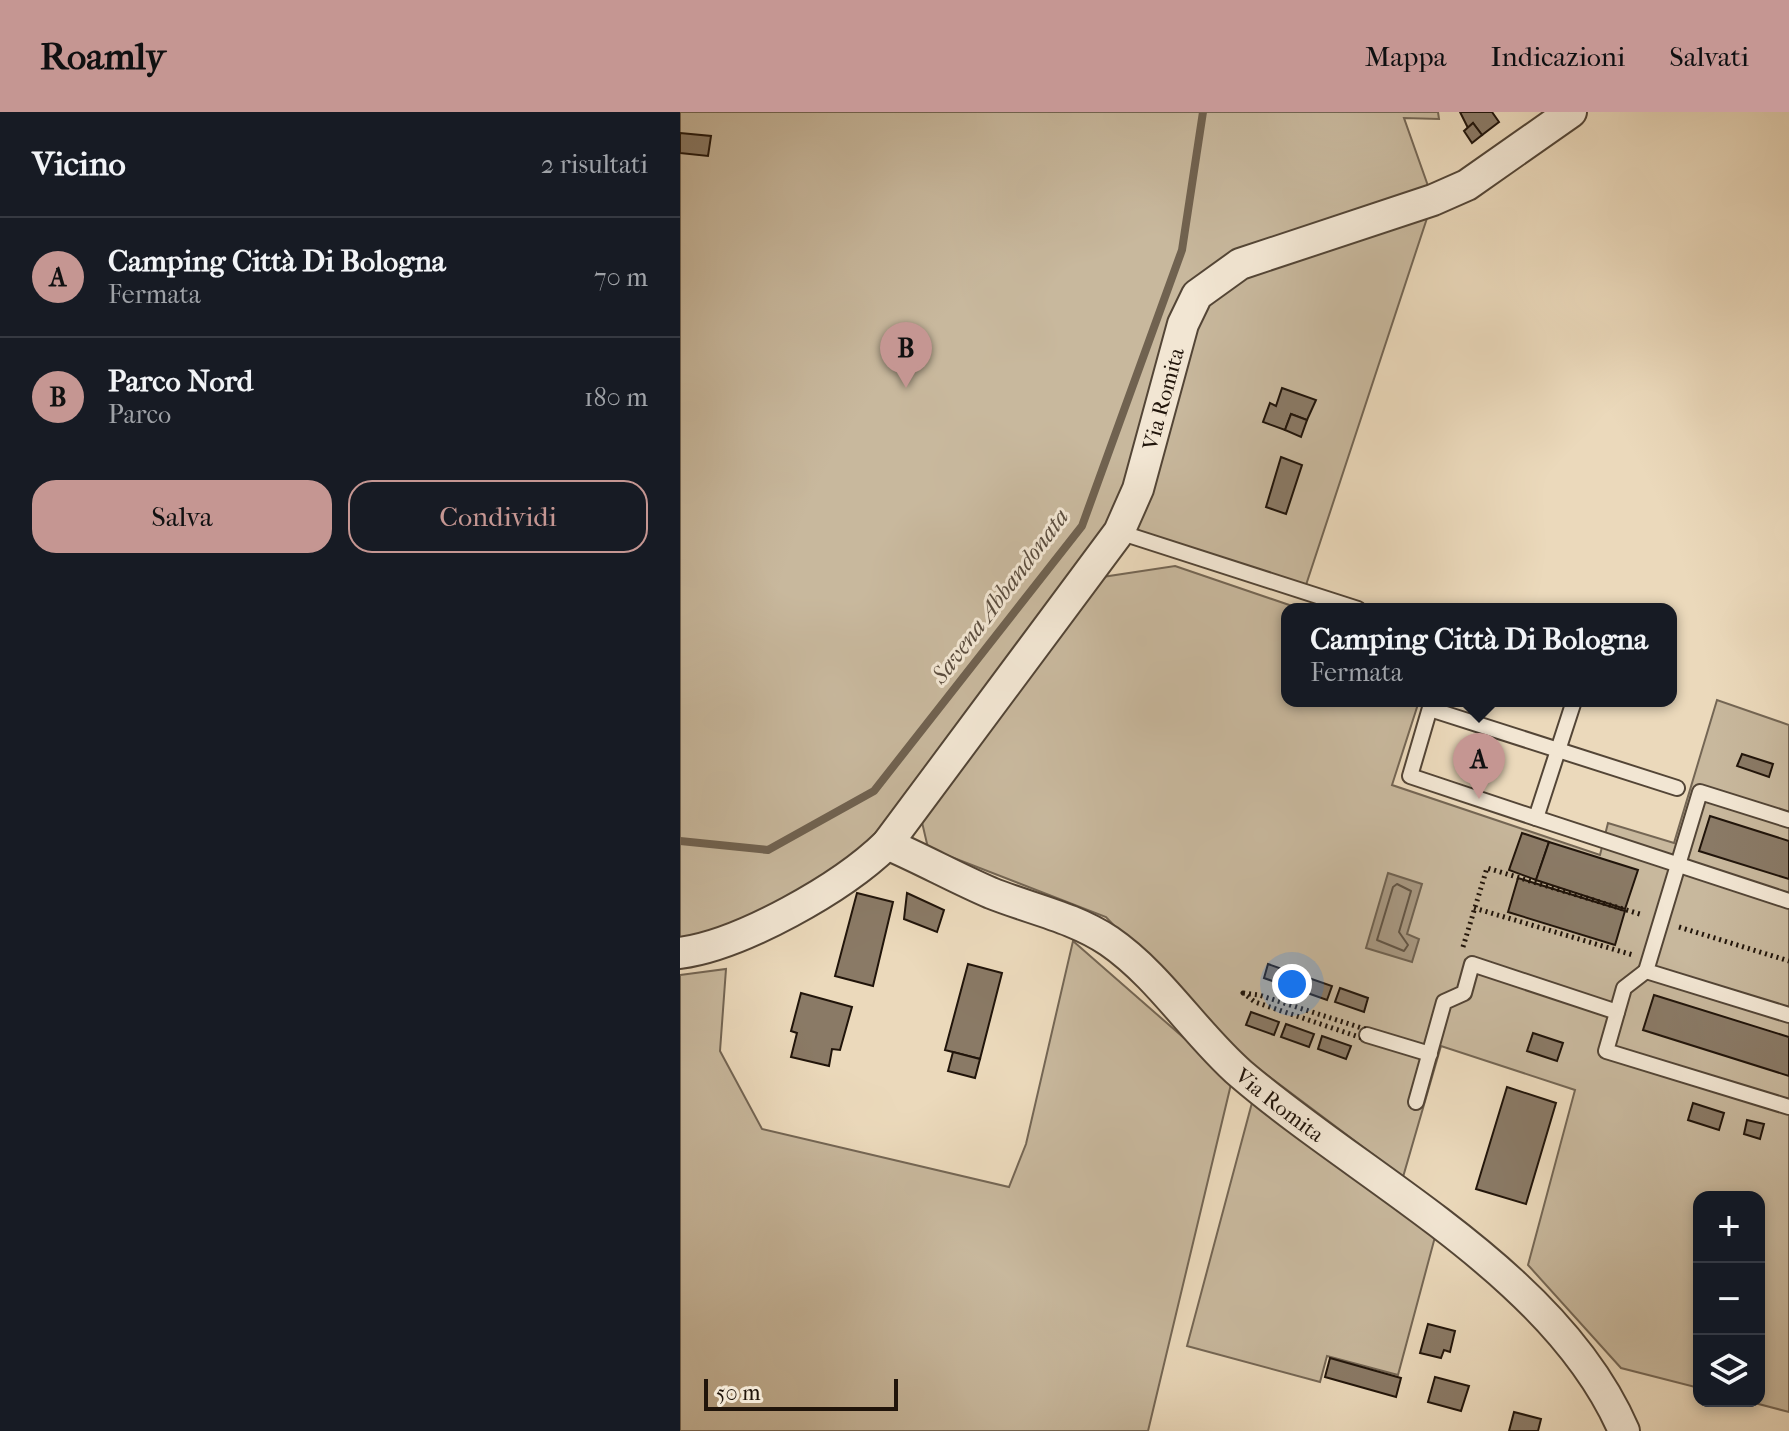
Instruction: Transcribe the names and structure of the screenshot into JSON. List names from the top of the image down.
{
  "streets": {
    "street": ["Via Romita"]
  },
  "water": ["Savena Abbandonata"],
  "scale_bar": "50 m",
  "page": {
    "header": "Roamly",
    "nav": ["Mappa", "Indicazioni", "Salvati"],
    "heading": ["Vicino", "2 risultati"],
    "list": [
      {
        "mark": "A",
        "name": "Camping Città Di Bologna",
        "note": "Fermata",
        "value": "70 m"
      },
      {
        "mark": "B",
        "name": "Parco Nord",
        "note": "Parco",
        "value": "180 m"
      }
    ],
    "pins": ["B", "A"],
    "buttons": ["Salva", "Condividi"],
    "popup": ["Camping Città Di Bologna", "Fermata"],
    "map_buttons": ["+", "−"],
    "scale": "50 m"
  }
}
